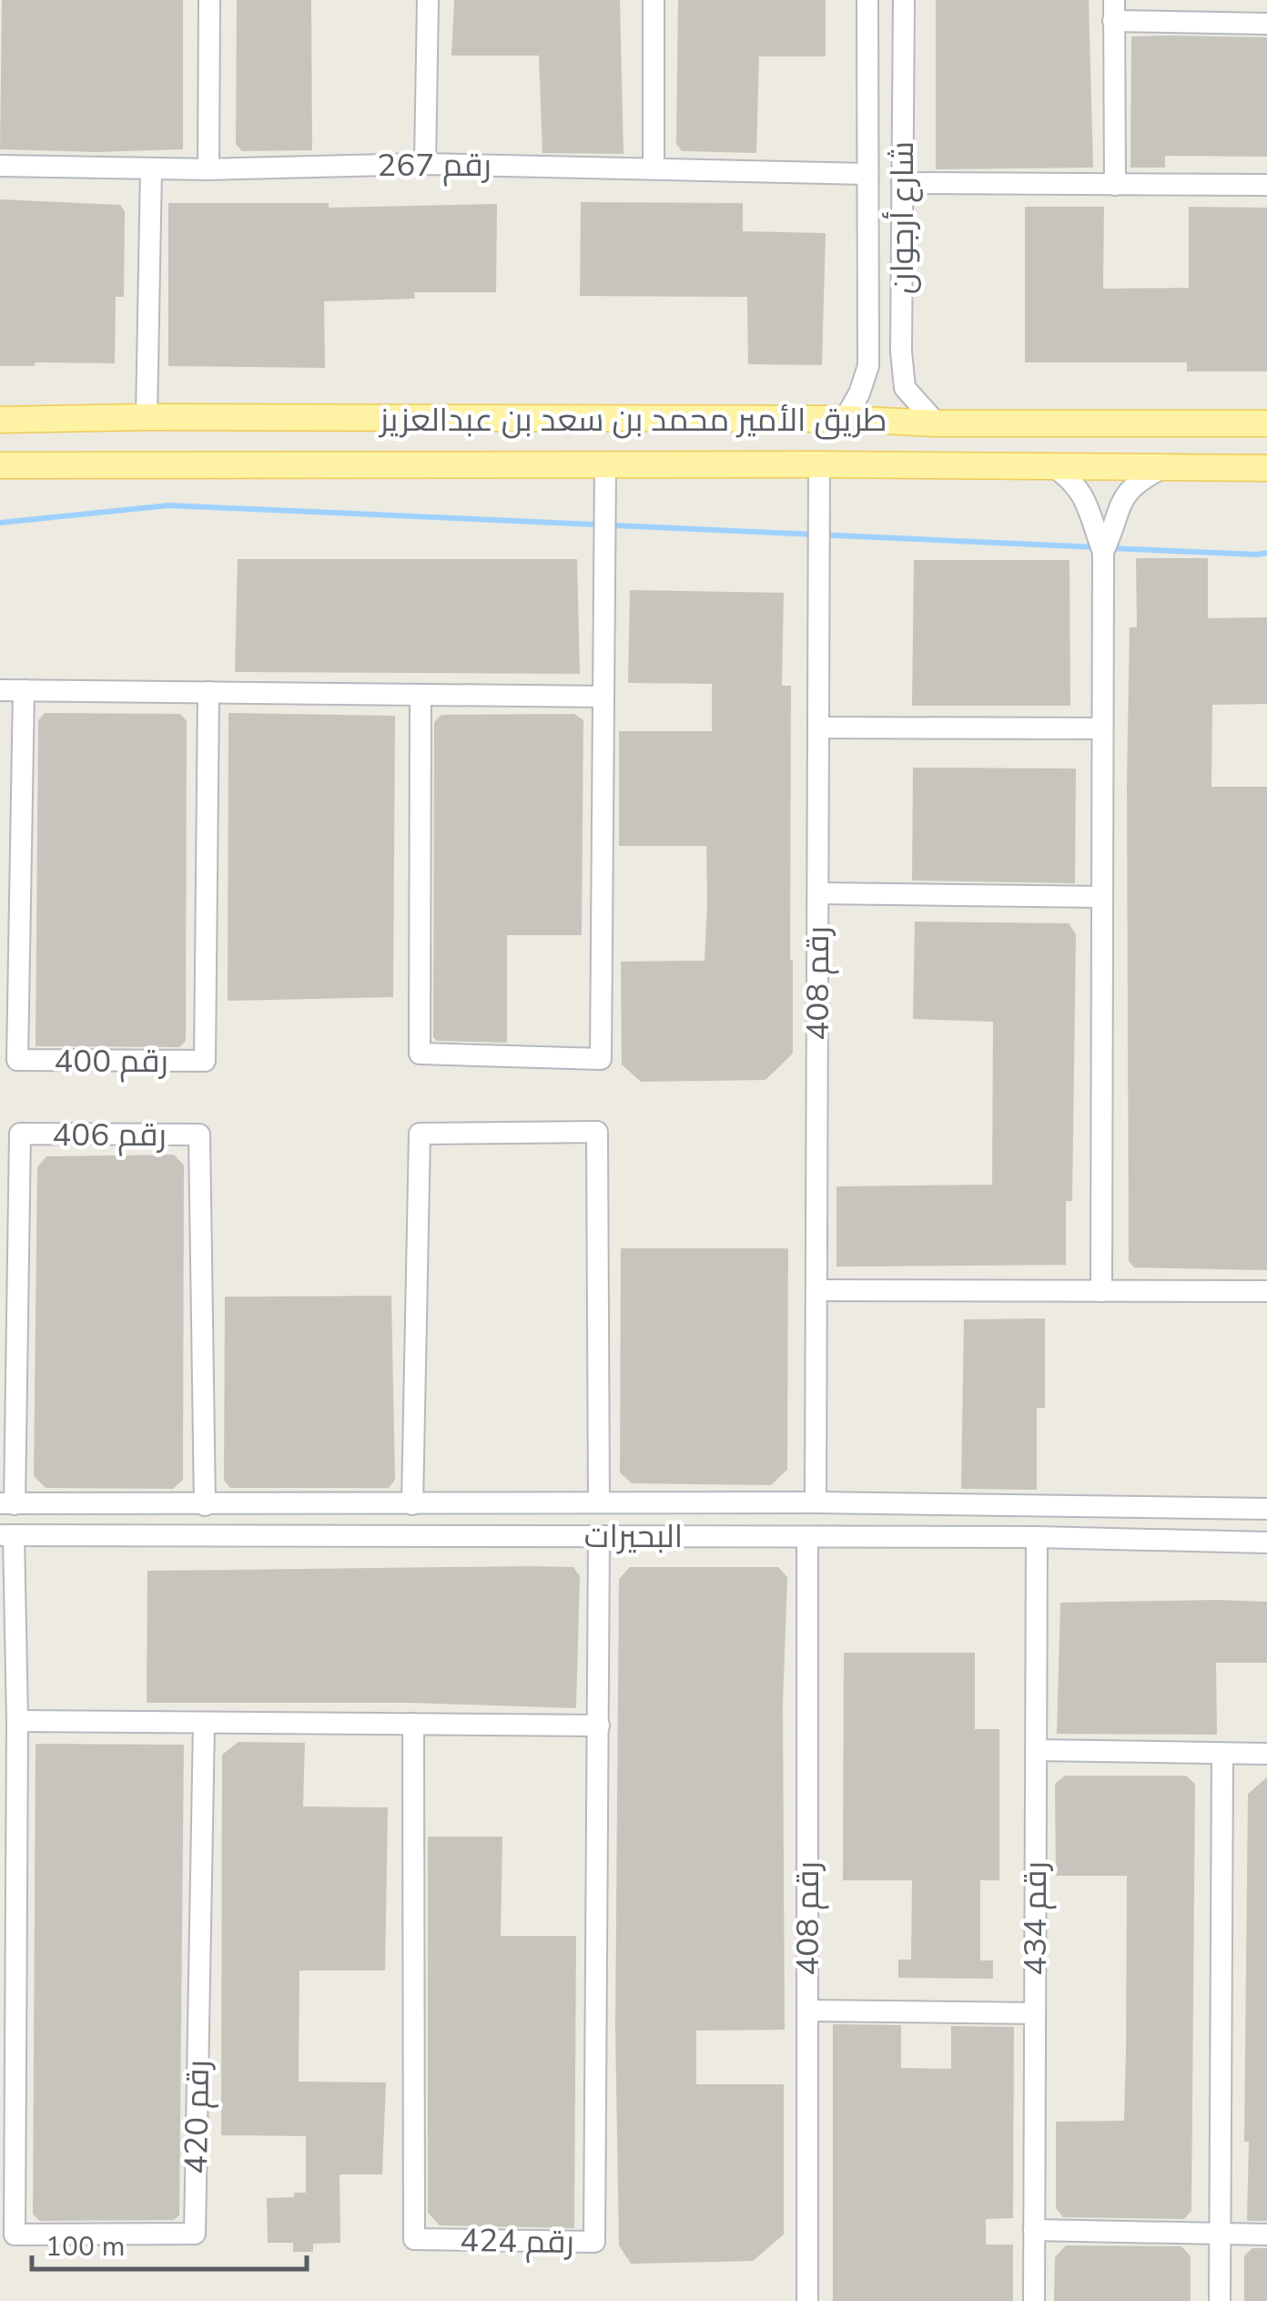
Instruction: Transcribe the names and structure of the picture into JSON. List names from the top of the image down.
{
  "streets": {
    "main road": ["طريق الأمير محمد بن سعد بن عبدالعزيز"],
    "street": [
      "رقم 267",
      "شارع أرجوان",
      "رقم 408",
      "رقم 400",
      "رقم 406",
      "البحيرات",
      "رقم 434",
      "رقم 420",
      "رقم 424"
    ]
  },
  "crossings": [
    ["رقم 267", "شارع أرجوان"],
    ["شارع أرجوان", "طريق الأمير محمد بن سعد بن عبدالعزيز"],
    ["طريق الأمير محمد بن سعد بن عبدالعزيز", "رقم 408"],
    ["رقم 408", "البحيرات"],
    ["رقم 406", "البحيرات"],
    ["البحيرات", "رقم 434"],
    ["البحيرات", "رقم 420"],
    ["البحيرات", "رقم 424"]
  ],
  "scale_bar": "100 m"
}
